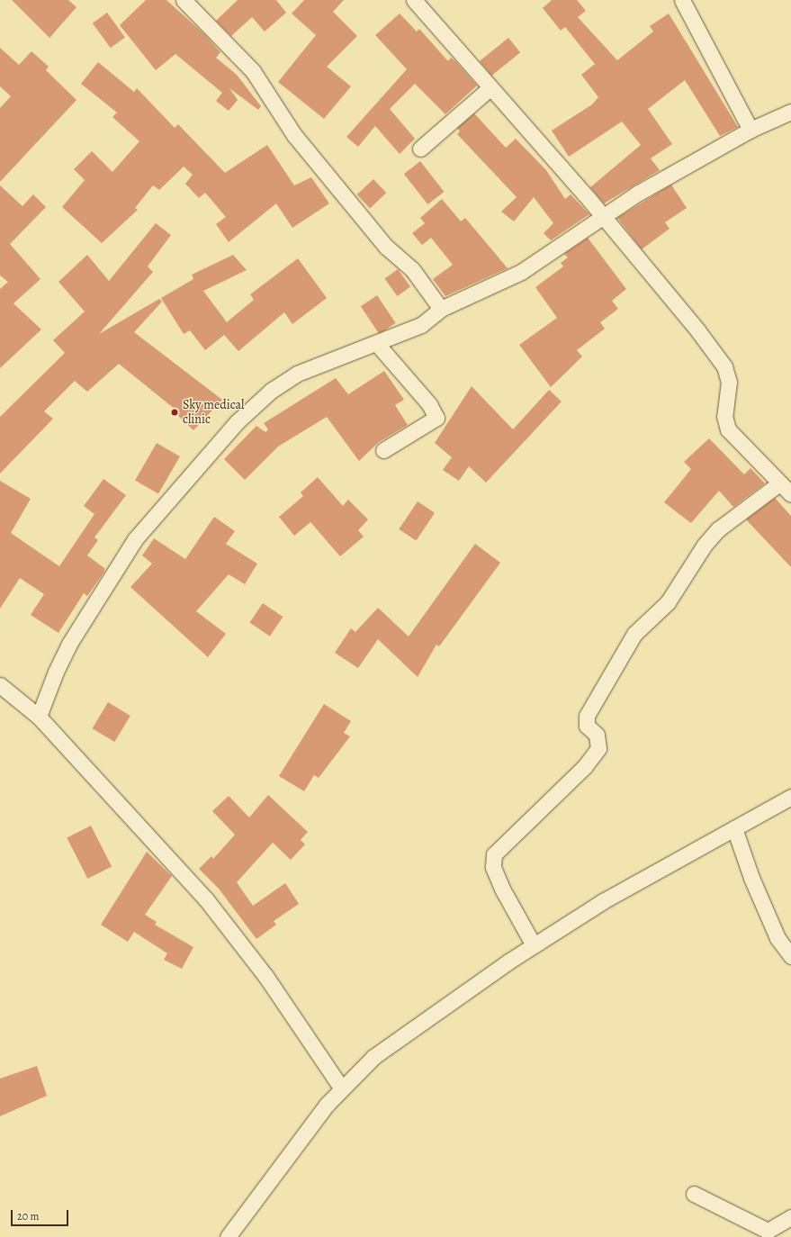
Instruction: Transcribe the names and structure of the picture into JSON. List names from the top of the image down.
{
  "places": ["Sky medical clinic"],
  "scale_bar": "20 m"
}
